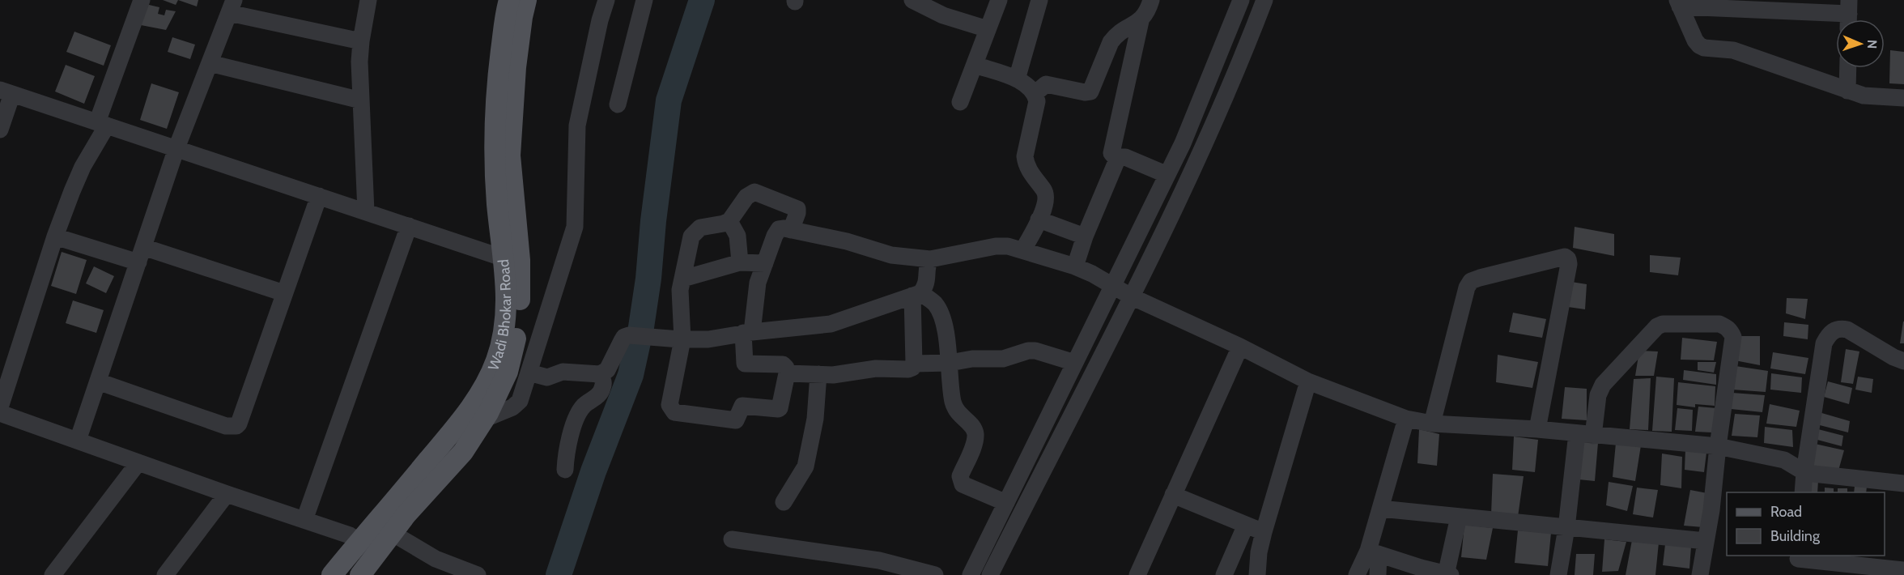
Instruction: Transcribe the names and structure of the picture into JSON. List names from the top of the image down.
{
  "streets": {
    "main road": ["Wadi Bhokar Road"]
  },
  "legend": ["Road", "Building"],
  "north": "right"
}
